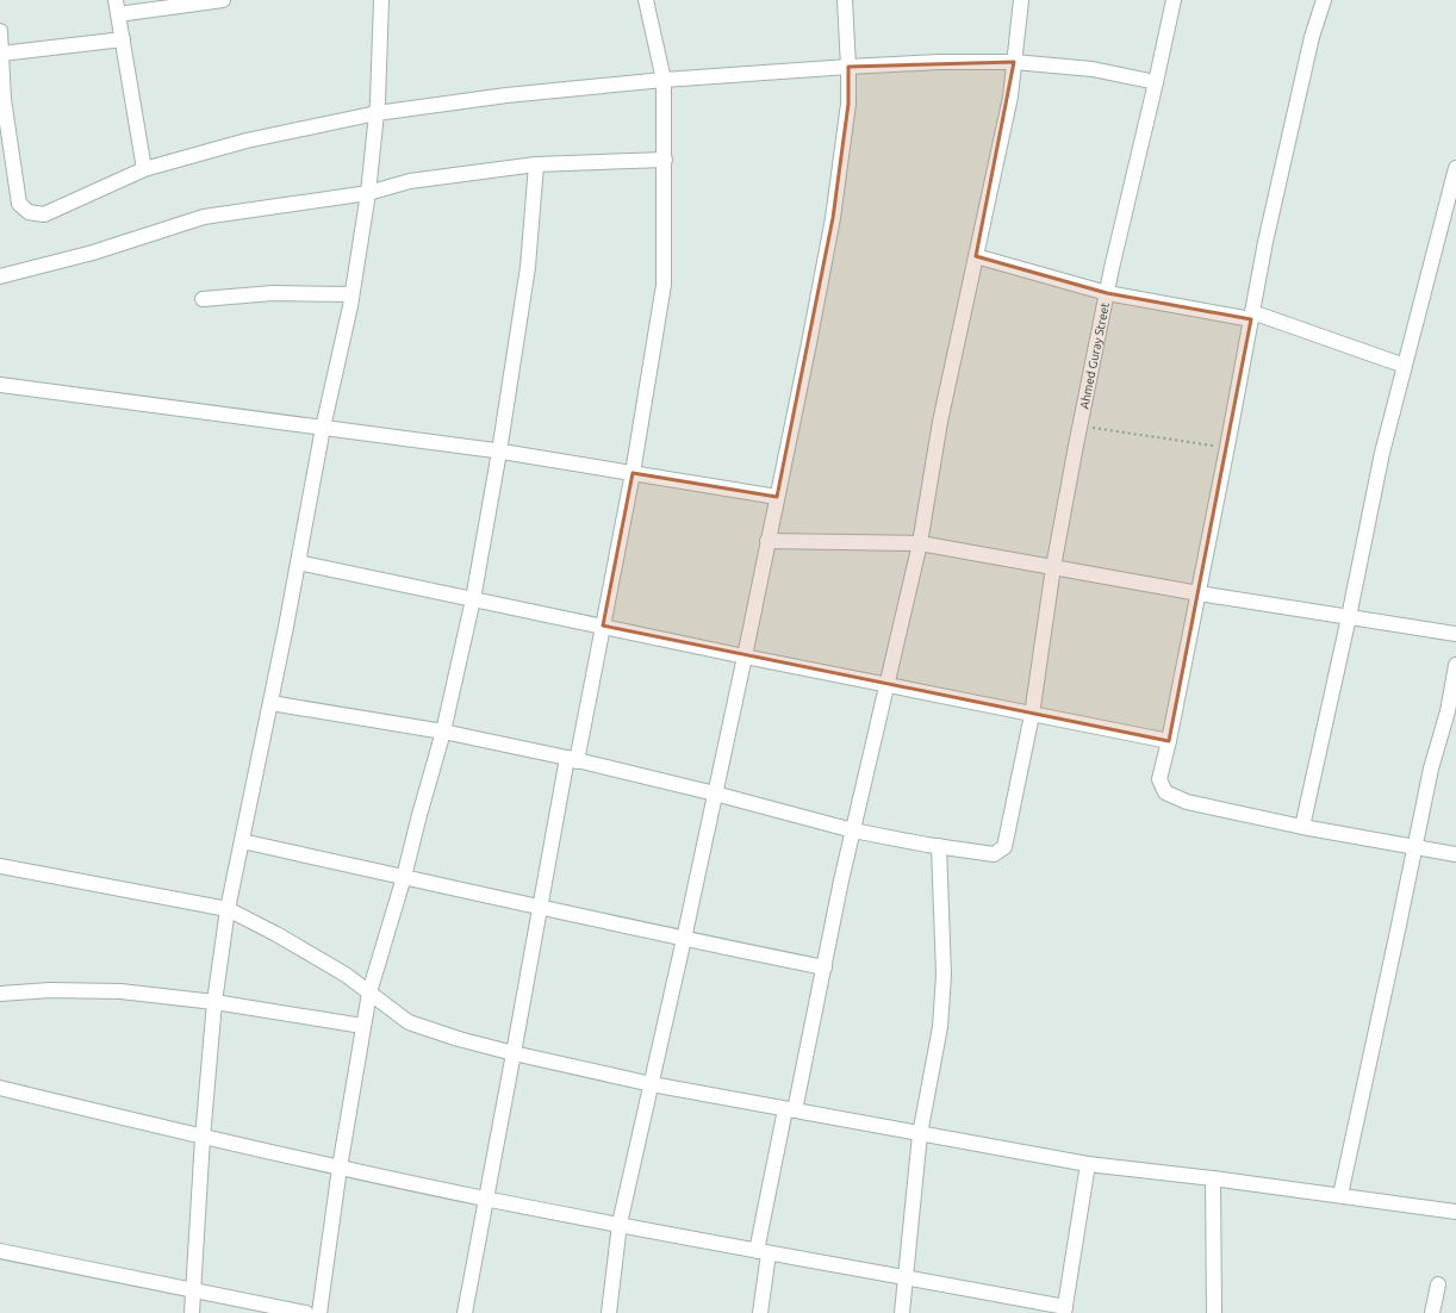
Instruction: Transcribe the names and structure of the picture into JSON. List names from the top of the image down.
{
  "streets": {
    "street": ["Ahmed Guray Street"]
  }
}
